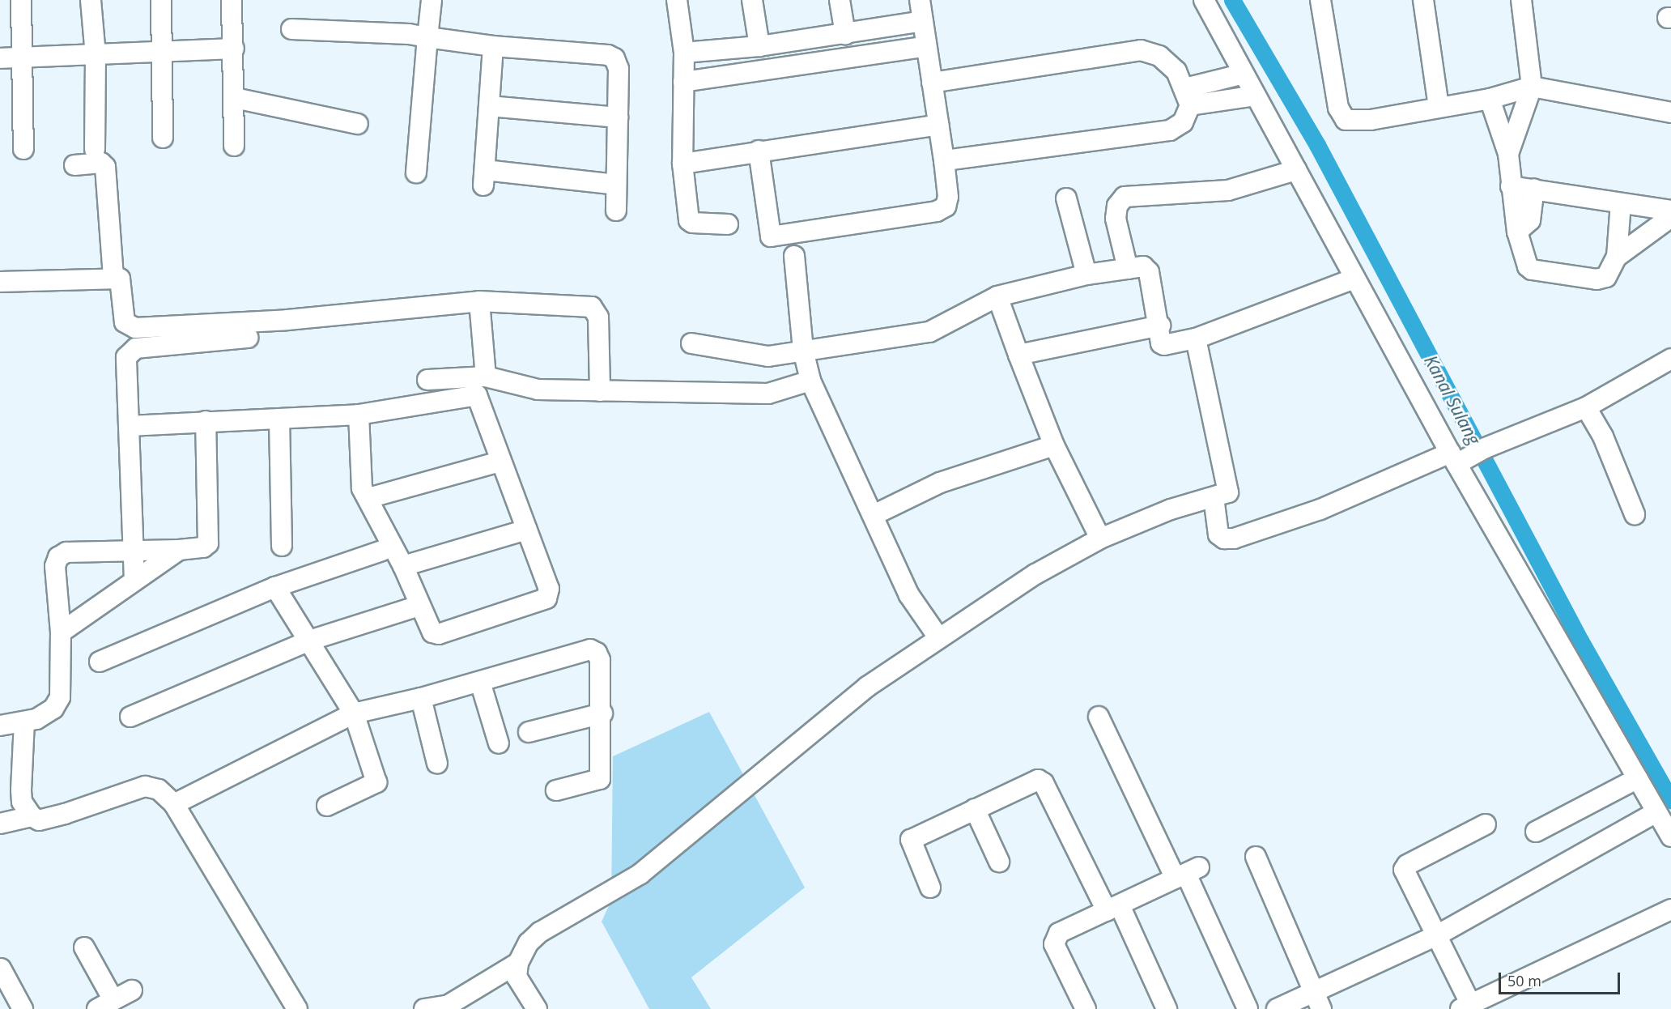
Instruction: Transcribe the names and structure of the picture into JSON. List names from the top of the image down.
{
  "water": ["Kanal Sulang"],
  "scale_bar": "50 m"
}
